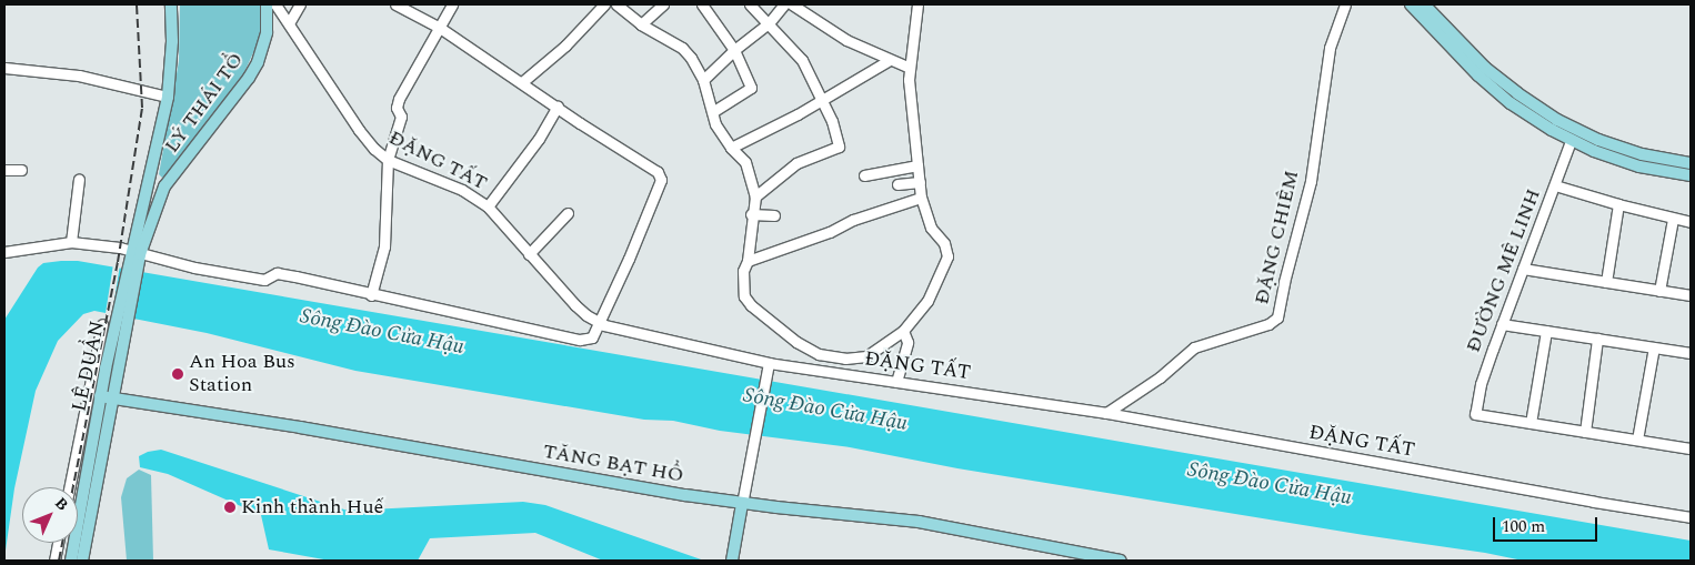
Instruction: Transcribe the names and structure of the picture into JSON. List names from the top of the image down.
{
  "streets": {
    "main road": ["LÝ THÁI TỔ", "LÊ DUẨN", "TĂNG BẠT HỔ"],
    "street": ["ĐẶNG TẤT", "ĐẶNG CHIÊM", "ĐƯỜNG MÊ LINH"]
  },
  "crossings": [
    ["LÝ THÁI TỔ", "LÊ DUẨN"],
    ["ĐẶNG TẤT", "ĐẶNG CHIÊM"],
    ["LÊ DUẨN", "TĂNG BẠT HỔ"]
  ],
  "water": ["Sông Đào Cửa Hậu"],
  "places": ["An Hoa Bus Station", "Kinh thành Huế"],
  "scale_bar": "100 m",
  "north": "top right"
}
